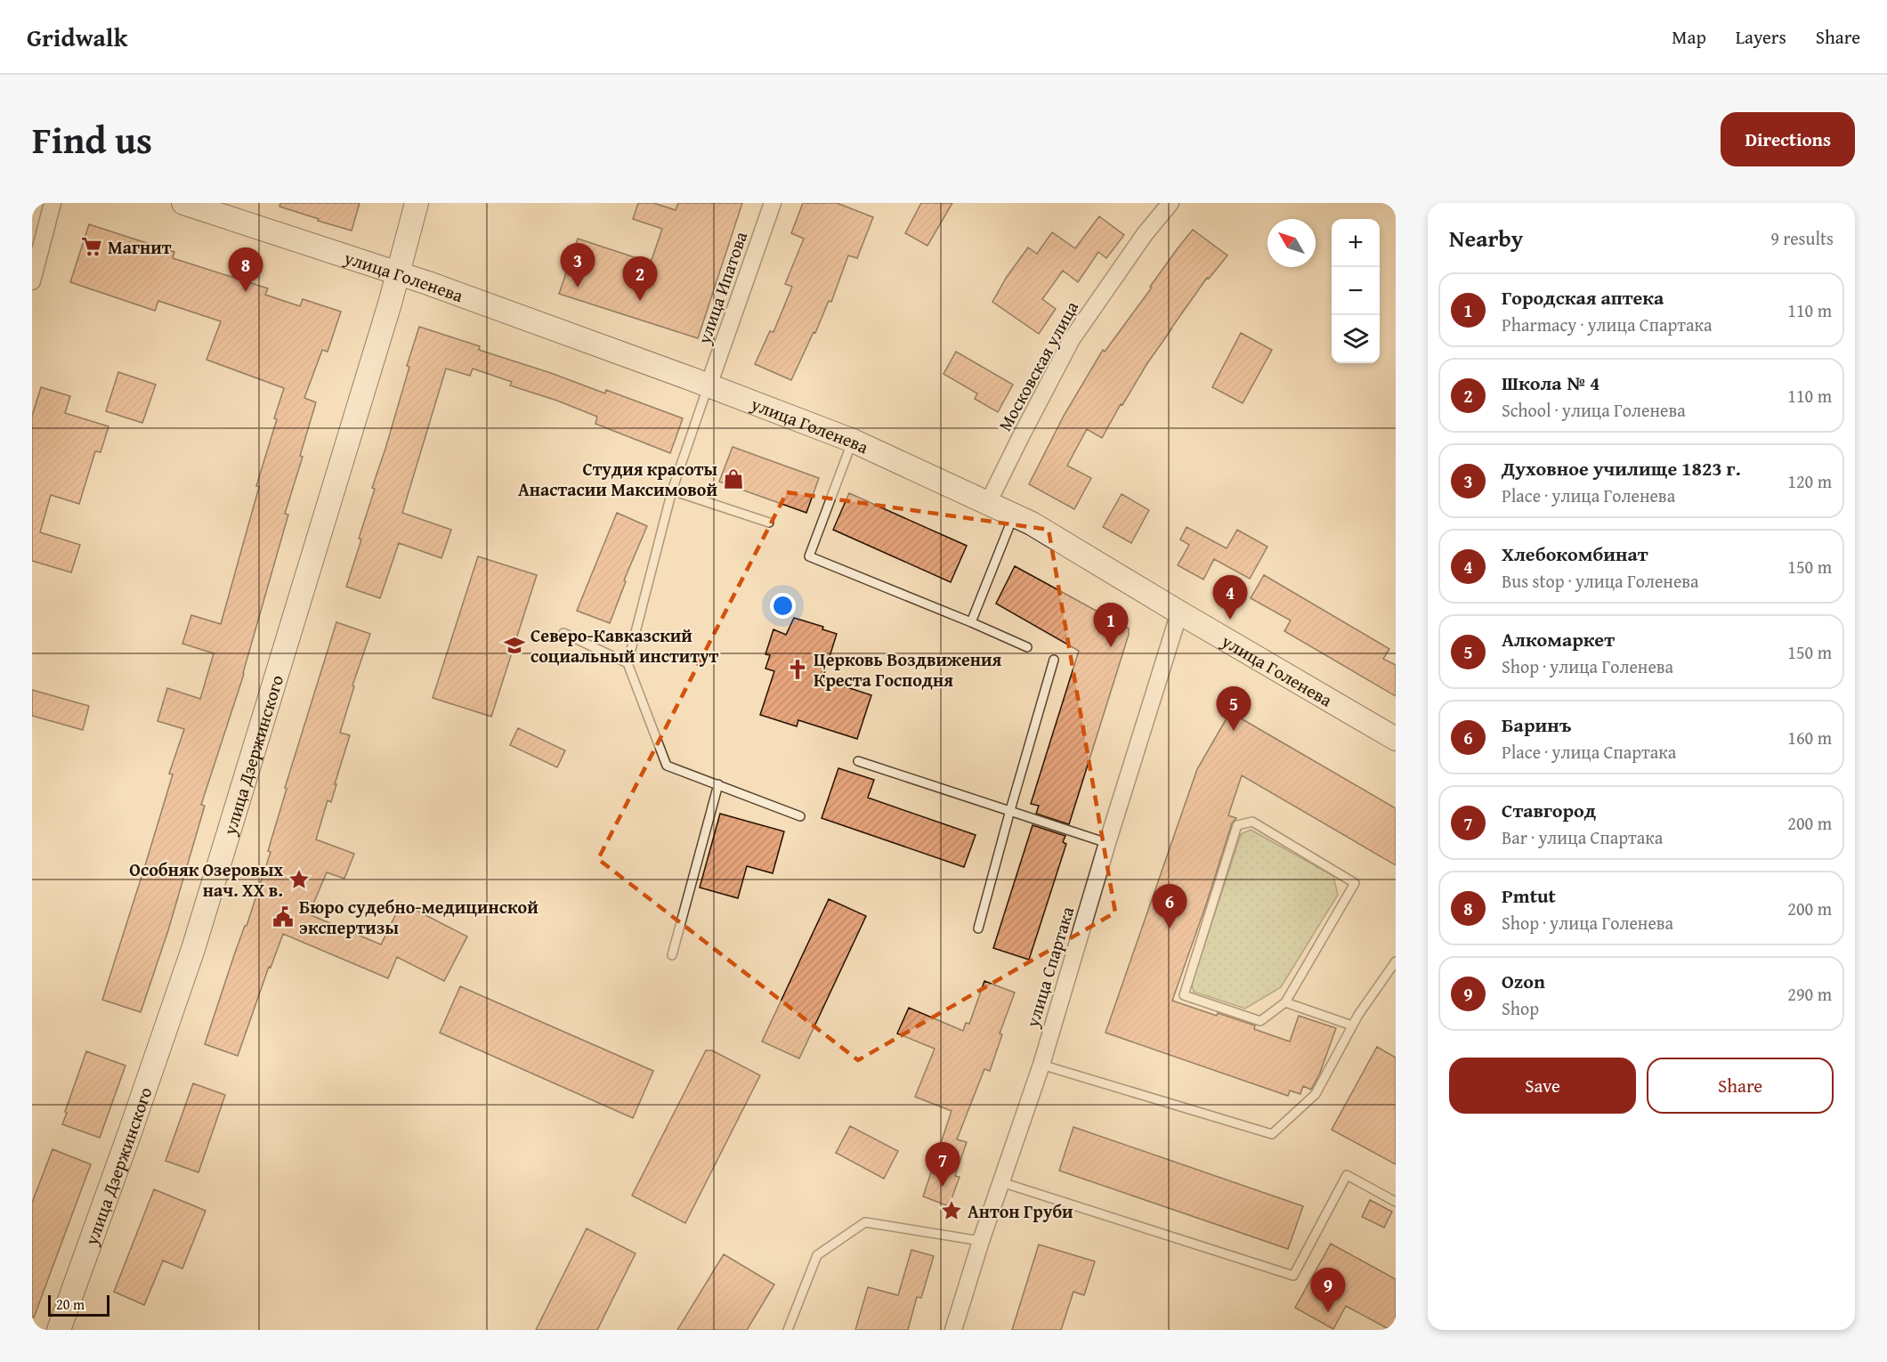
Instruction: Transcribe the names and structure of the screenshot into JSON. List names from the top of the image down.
{
  "streets": {
    "main road": ["улица Голенева", "улица Дзержинского"],
    "street": ["улица Ипатова", "Московская улица", "улица Спартака"]
  },
  "crossings": [
    ["улица Голенева", "улица Ипатова"],
    ["улица Голенева", "Московская улица"],
    ["улица Голенева", "улица Дзержинского"],
    ["улица Голенева", "улица Спартака"]
  ],
  "places": {
    "supermarket": ["Магнит"],
    "shop": ["Студия красоты Анастасии Максимовой"],
    "school or university": ["Северо-Кавказский социальный институт"],
    "church": ["Церковь Воздвижения Креста Господня"],
    "place": ["Особняк Озеровых нач. ХХ в.", "Антон Груби"],
    "public building": ["Бюро судебно-медицинской экспертизы"]
  },
  "scale_bar": "20 m",
  "north": "top left",
  "page": {
    "header": "Gridwalk",
    "nav": ["Map", "Layers", "Share"],
    "title": "Find us",
    "buttons": [
      "Directions",
      ["Save", "Share"]
    ],
    "heading": ["Nearby", "9 results"],
    "map_buttons": ["+", "−"],
    "pins": [
      "3",
      "8",
      "2",
      "4",
      "1",
      "5",
      "6",
      "7",
      "9"
    ],
    "list": [
      {
        "mark": "1",
        "name": "Городская аптека",
        "note": "Pharmacy · улица Спартака",
        "value": "110 m"
      },
      {
        "mark": "2",
        "name": "Школа № 4",
        "note": "School · улица Голенева",
        "value": "110 m"
      },
      {
        "mark": "3",
        "name": "Духовное училище 1823 г.",
        "note": "Place · улица Голенева",
        "value": "120 m"
      },
      {
        "mark": "4",
        "name": "Хлебокомбинат",
        "note": "Bus stop · улица Голенева",
        "value": "150 m"
      },
      {
        "mark": "5",
        "name": "Алкомаркет",
        "note": "Shop · улица Голенева",
        "value": "150 m"
      },
      {
        "mark": "6",
        "name": "Баринъ",
        "note": "Place · улица Спартака",
        "value": "160 m"
      },
      {
        "mark": "7",
        "name": "Ставгород",
        "note": "Bar · улица Спартака",
        "value": "200 m"
      },
      {
        "mark": "8",
        "name": "Pmtut",
        "note": "Shop · улица Голенева",
        "value": "200 m"
      },
      {
        "mark": "9",
        "name": "Ozon",
        "note": "Shop",
        "value": "290 m"
      }
    ],
    "scale": "20 m"
  }
}
